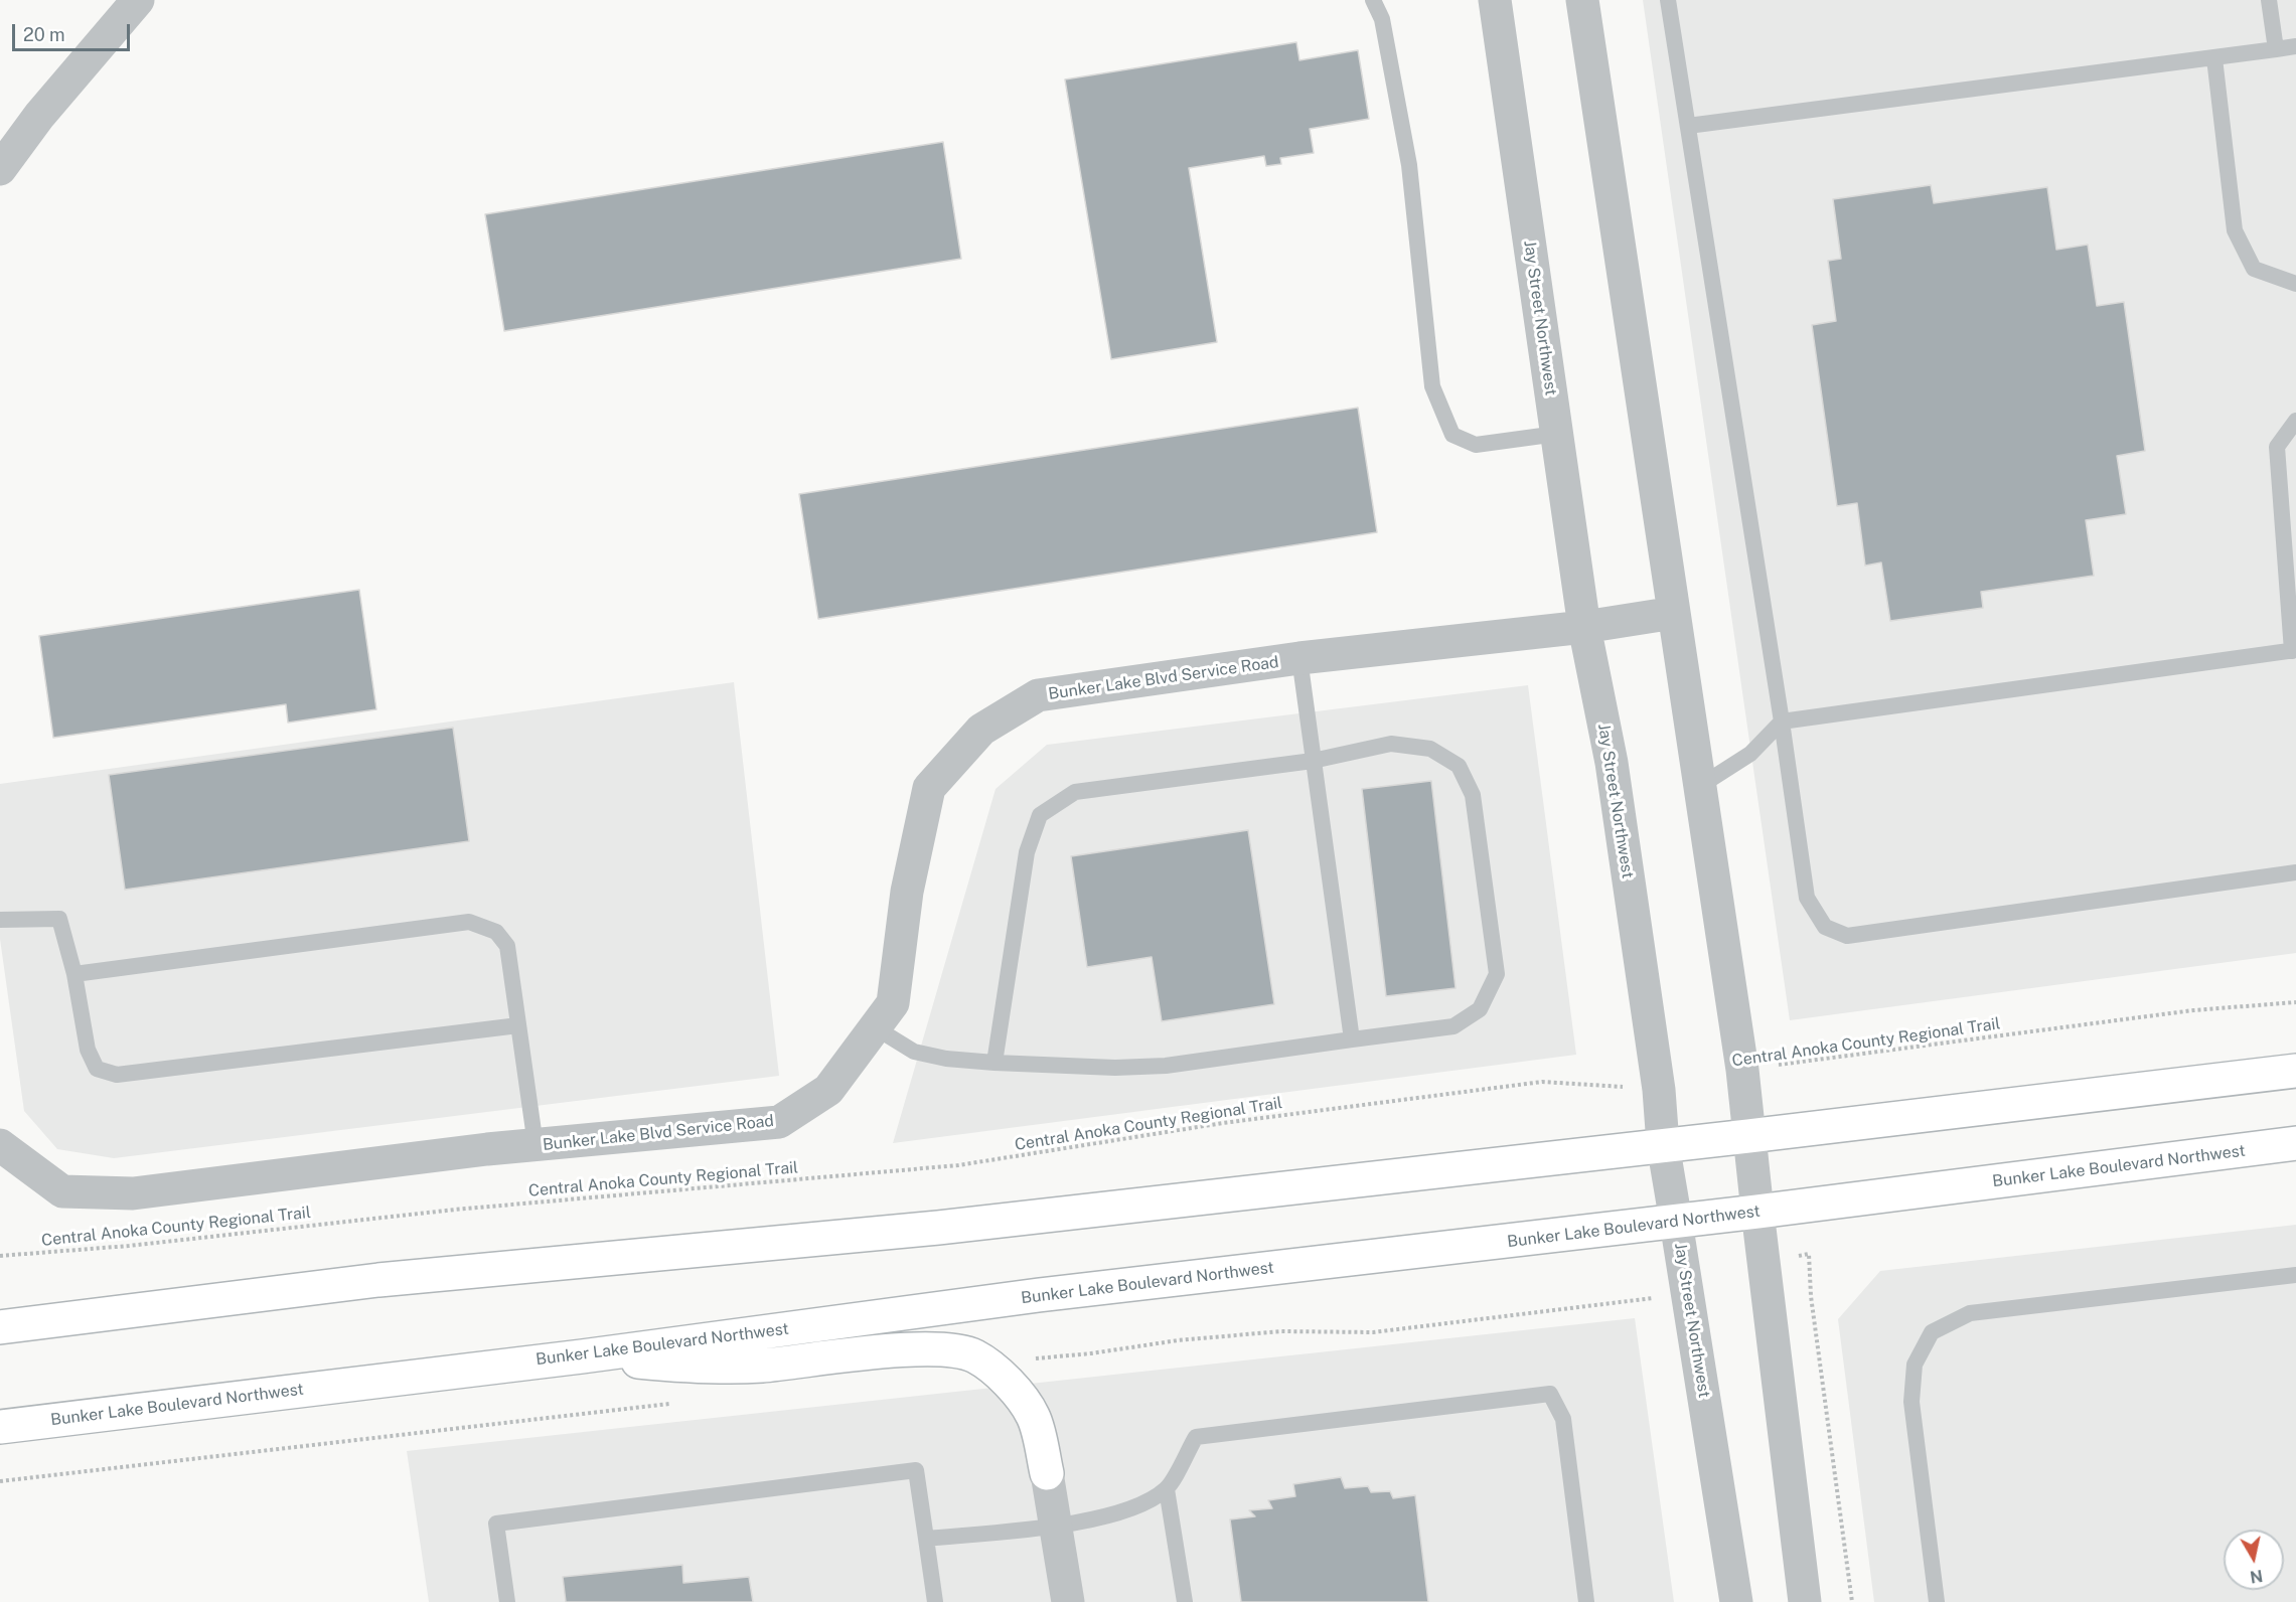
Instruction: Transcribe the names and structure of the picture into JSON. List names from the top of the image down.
{
  "streets": {
    "main road": ["Bunker Lake Boulevard Northwest"],
    "street": ["Jay Street Northwest", "Bunker Lake Blvd Service Road"],
    "path": ["Central Anoka County Regional Trail"]
  },
  "crossings": [
    ["Jay Street Northwest", "Bunker Lake Blvd Service Road"],
    ["Jay Street Northwest", "Central Anoka County Regional Trail"],
    ["Jay Street Northwest", "Bunker Lake Boulevard Northwest"]
  ],
  "scale_bar": "20 m",
  "north": "bottom"
}
